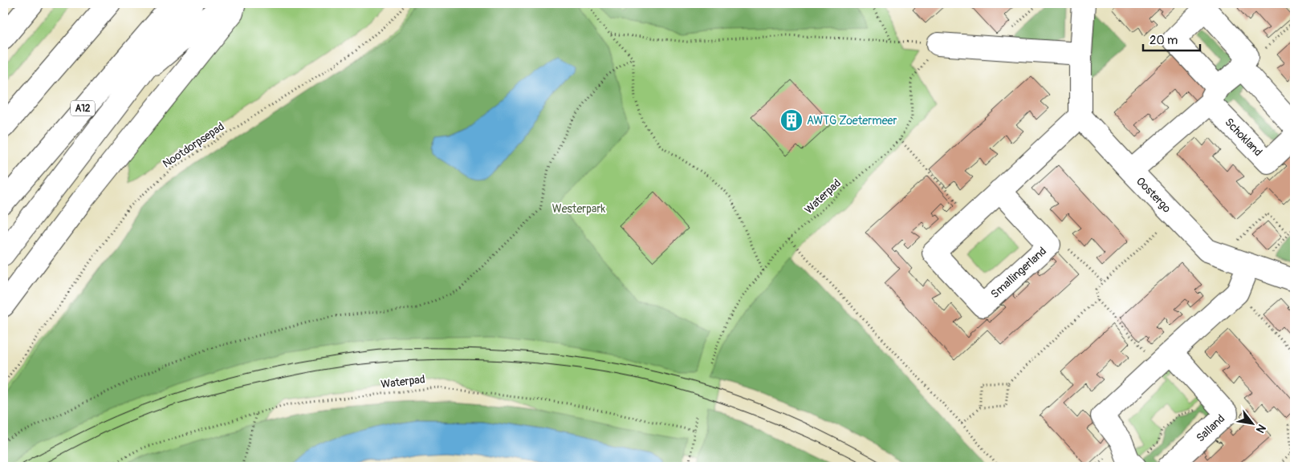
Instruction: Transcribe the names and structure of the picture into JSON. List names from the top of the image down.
{
  "streets": {
    "main road": [
      "A12",
      "Schokland",
      "Oostergo",
      "Smallingerland",
      "Salland"
    ],
    "path": ["Nootdorpsepad", "Waterpad"]
  },
  "crossings": [
    ["Oostergo", "Smallingerland"]
  ],
  "parks": ["Westerpark"],
  "places": {
    "building": ["AWTG Zoetermeer"]
  },
  "scale_bar": "20 m",
  "north": "bottom right"
}
